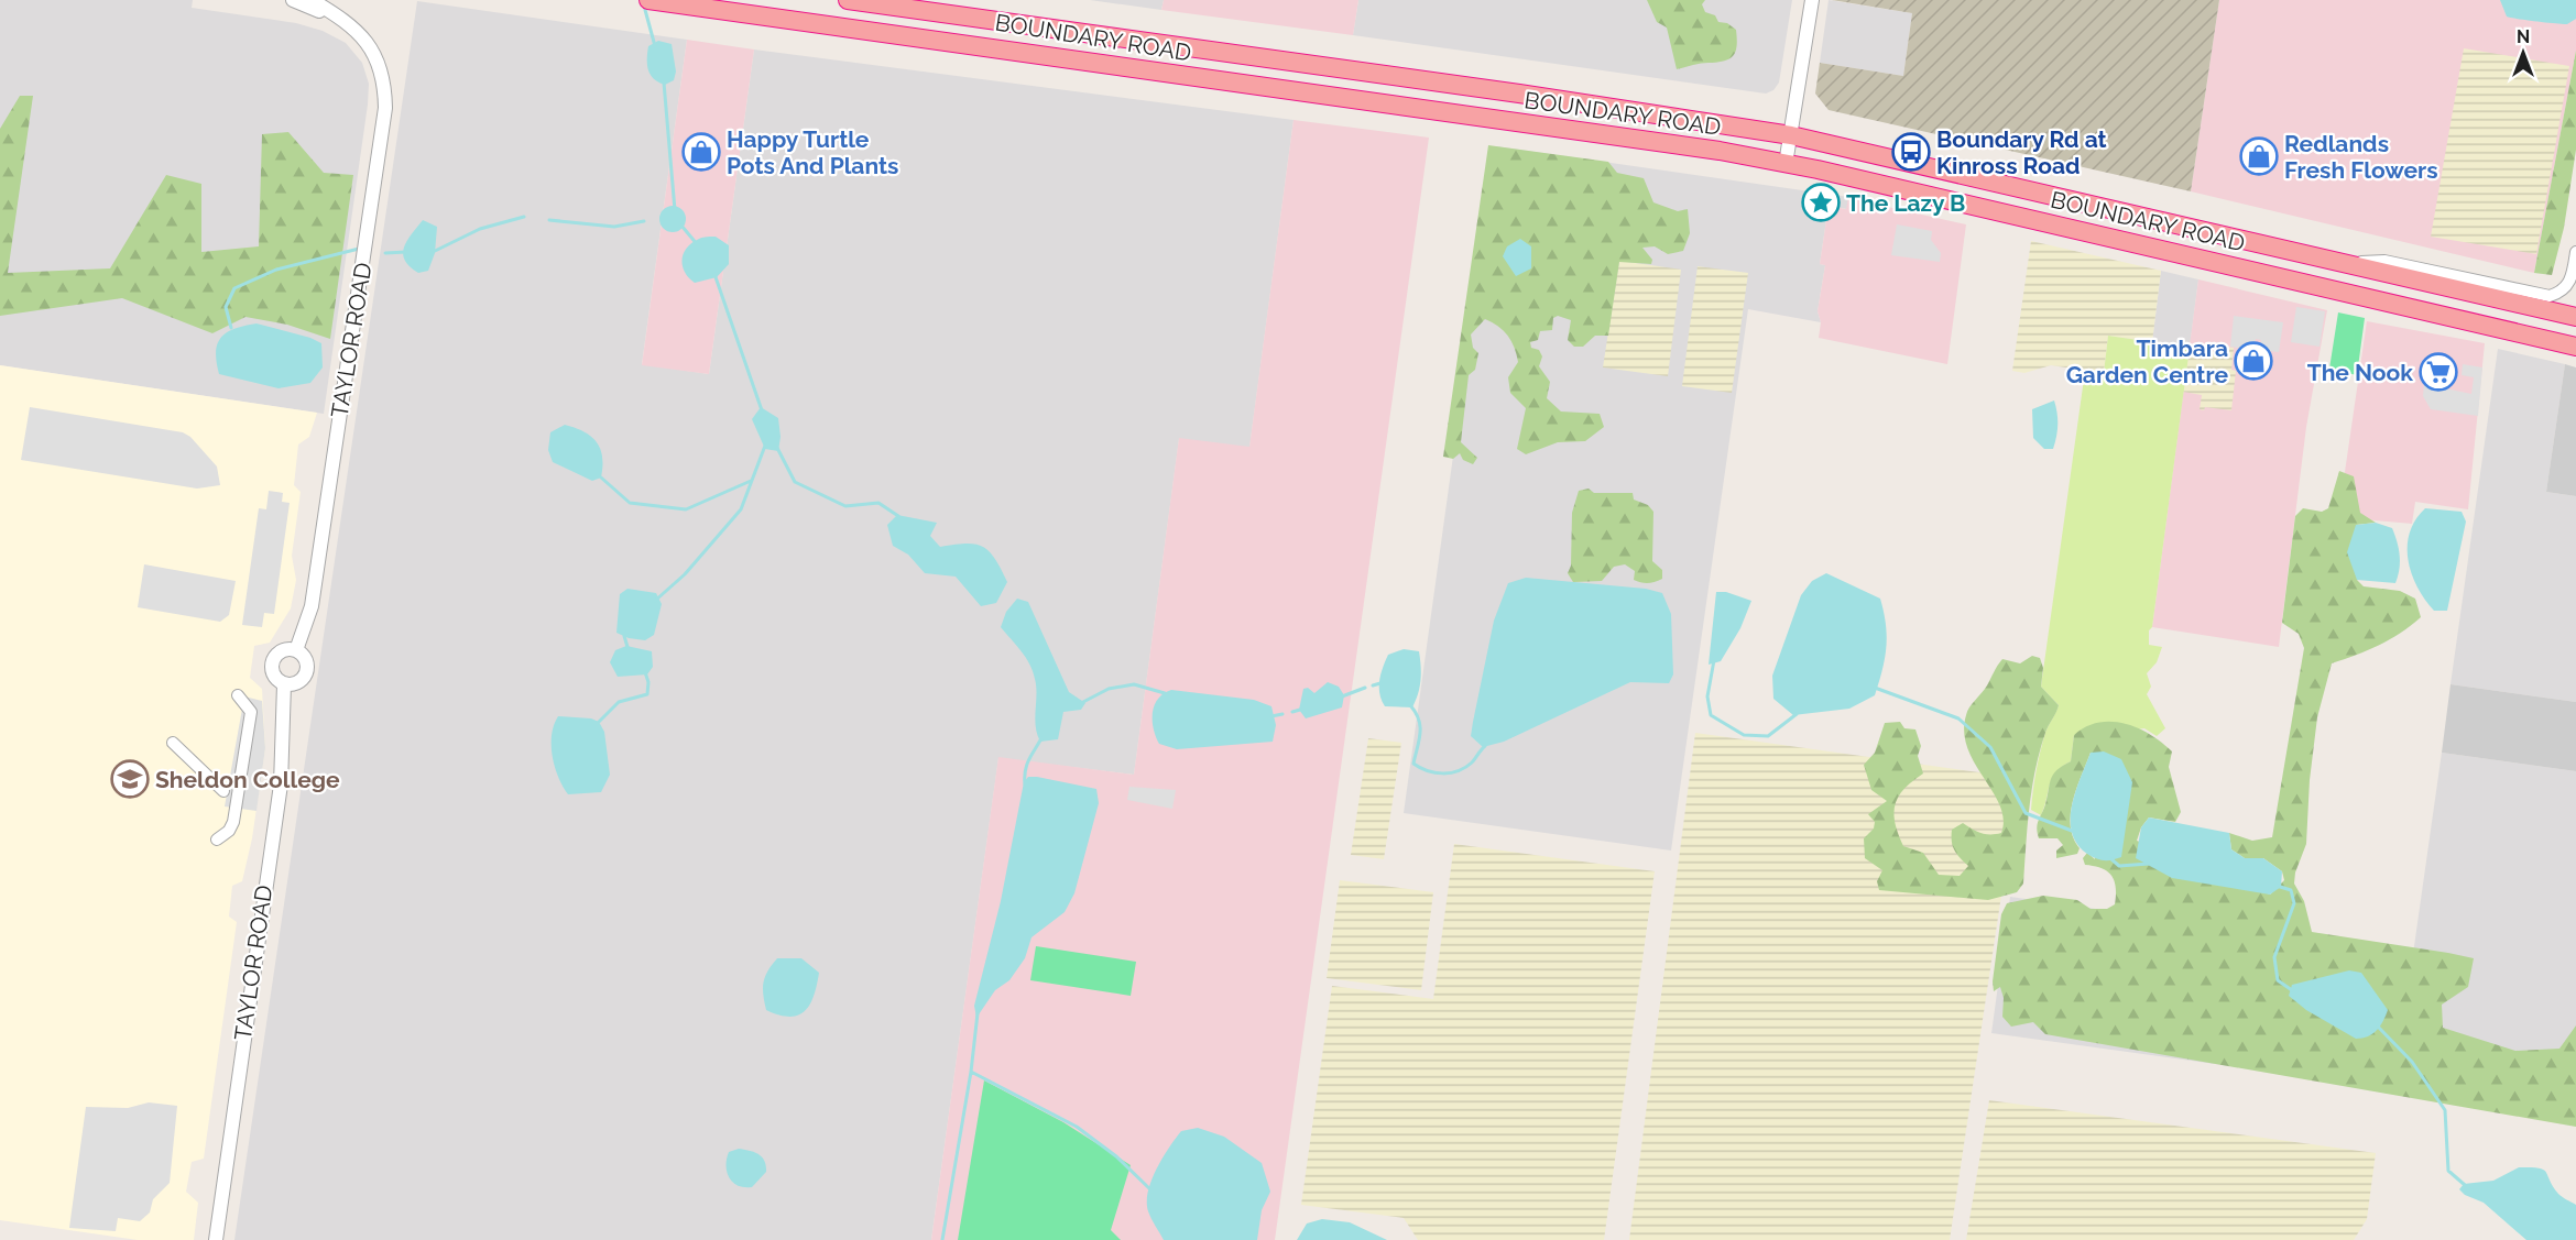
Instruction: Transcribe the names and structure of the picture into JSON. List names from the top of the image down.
{
  "streets": {
    "highway": ["BOUNDARY ROAD"],
    "street": ["TAYLOR ROAD"]
  },
  "places": {
    "shop": ["Happy Turtle Pots And Plants", "Redlands Fresh Flowers", "Timbara Garden Centre"],
    "bus stop": ["Boundary Rd at Kinross Road"],
    "place": ["The Lazy B"],
    "supermarket": ["The Nook"],
    "school or university": ["Sheldon College"]
  },
  "north": "top"
}
